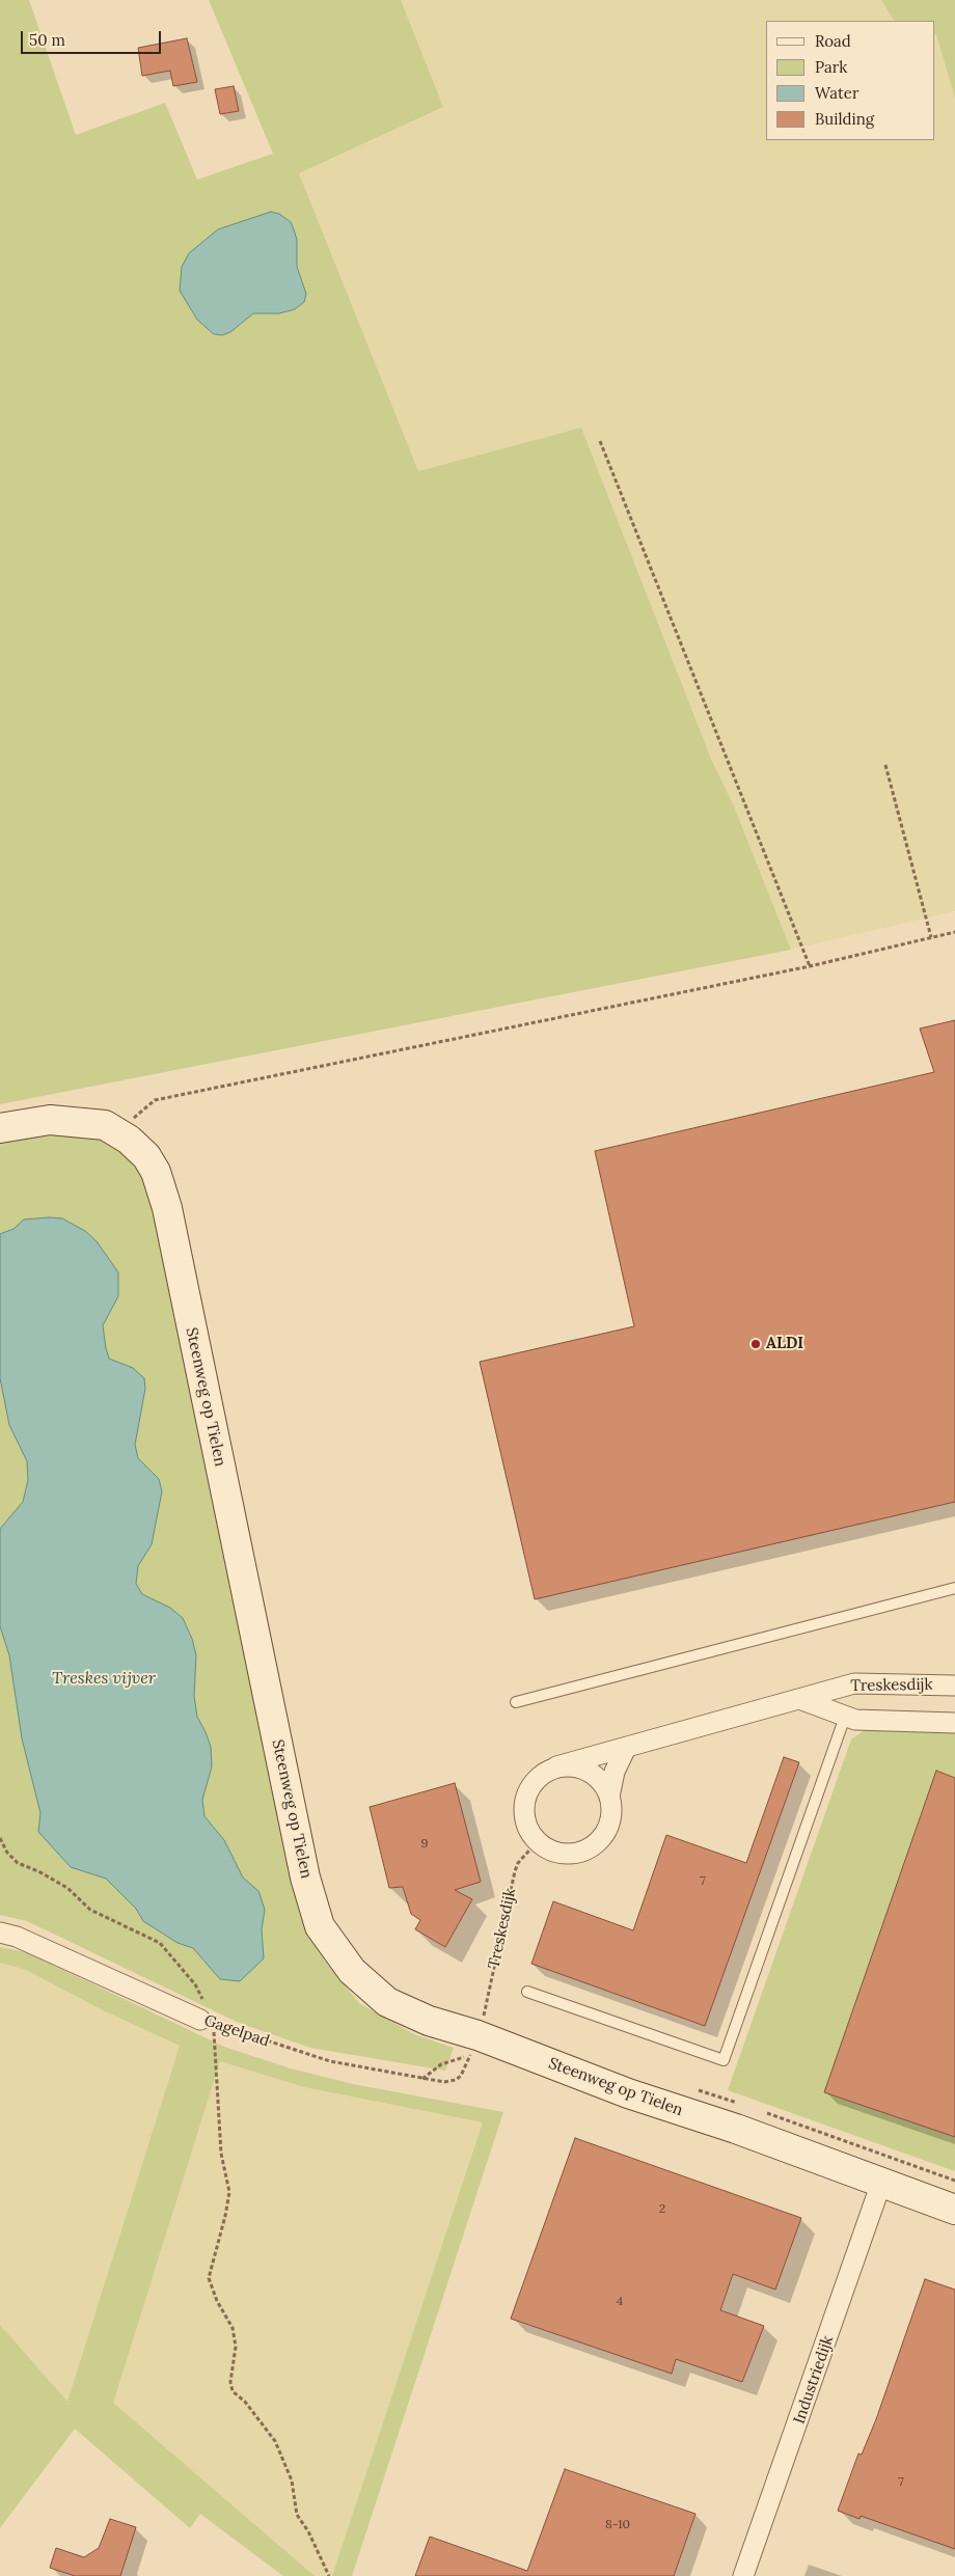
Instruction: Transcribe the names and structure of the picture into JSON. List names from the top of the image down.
{
  "streets": {
    "street": [
      "Steenweg op Tielen",
      "Treskesdijk",
      "Gagelpad",
      "Industriedijk"
    ]
  },
  "crossings": [
    ["Steenweg op Tielen", "Industriedijk"]
  ],
  "water": ["Treskes vijver"],
  "places": ["ALDI"],
  "house_numbers": [
    "9",
    "7",
    "2",
    "4",
    "7",
    "8-10"
  ],
  "legend": [
    "Road",
    "Park",
    "Water",
    "Building"
  ],
  "scale_bar": "50 m"
}
